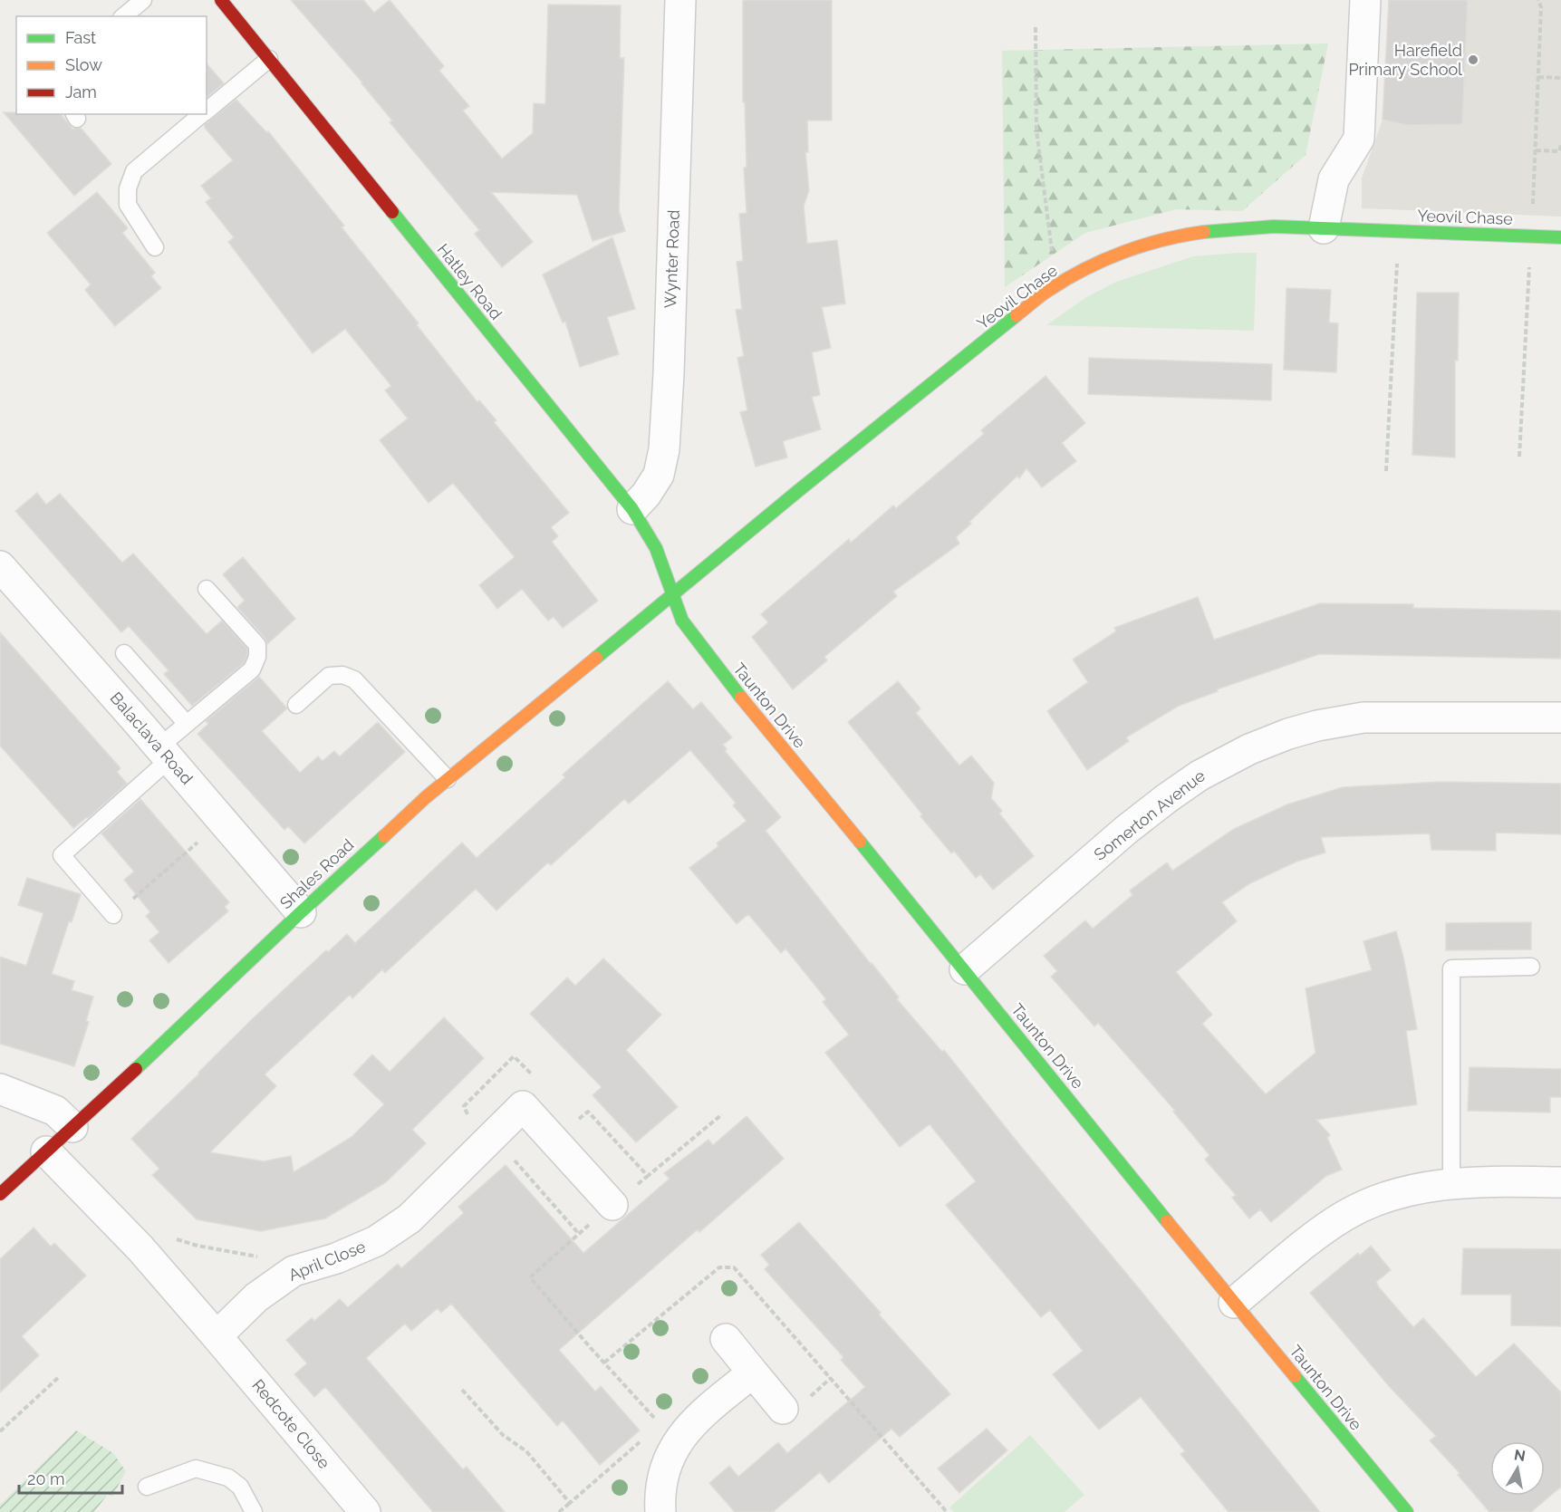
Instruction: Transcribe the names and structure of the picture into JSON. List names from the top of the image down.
{
  "streets": {
    "street": [
      "Yeovil Chase",
      "Wynter Road",
      "Hatley Road",
      "Taunton Drive",
      "Balaclava Road",
      "Somerton Avenue",
      "Shales Road",
      "April Close",
      "Redcote Close"
    ]
  },
  "crossings": [
    ["Yeovil Chase", "Hatley Road"],
    ["Yeovil Chase", "Taunton Drive"],
    ["Yeovil Chase", "Shales Road"],
    ["Wynter Road", "Hatley Road"],
    ["Hatley Road", "Taunton Drive"],
    ["Hatley Road", "Shales Road"],
    ["Taunton Drive", "Somerton Avenue"],
    ["Taunton Drive", "Shales Road"],
    ["Balaclava Road", "Shales Road"],
    ["April Close", "Redcote Close"]
  ],
  "places": ["Harefield Primary School"],
  "legend": ["Fast", "Slow", "Jam"],
  "scale_bar": "20 m",
  "north": "top"
}
